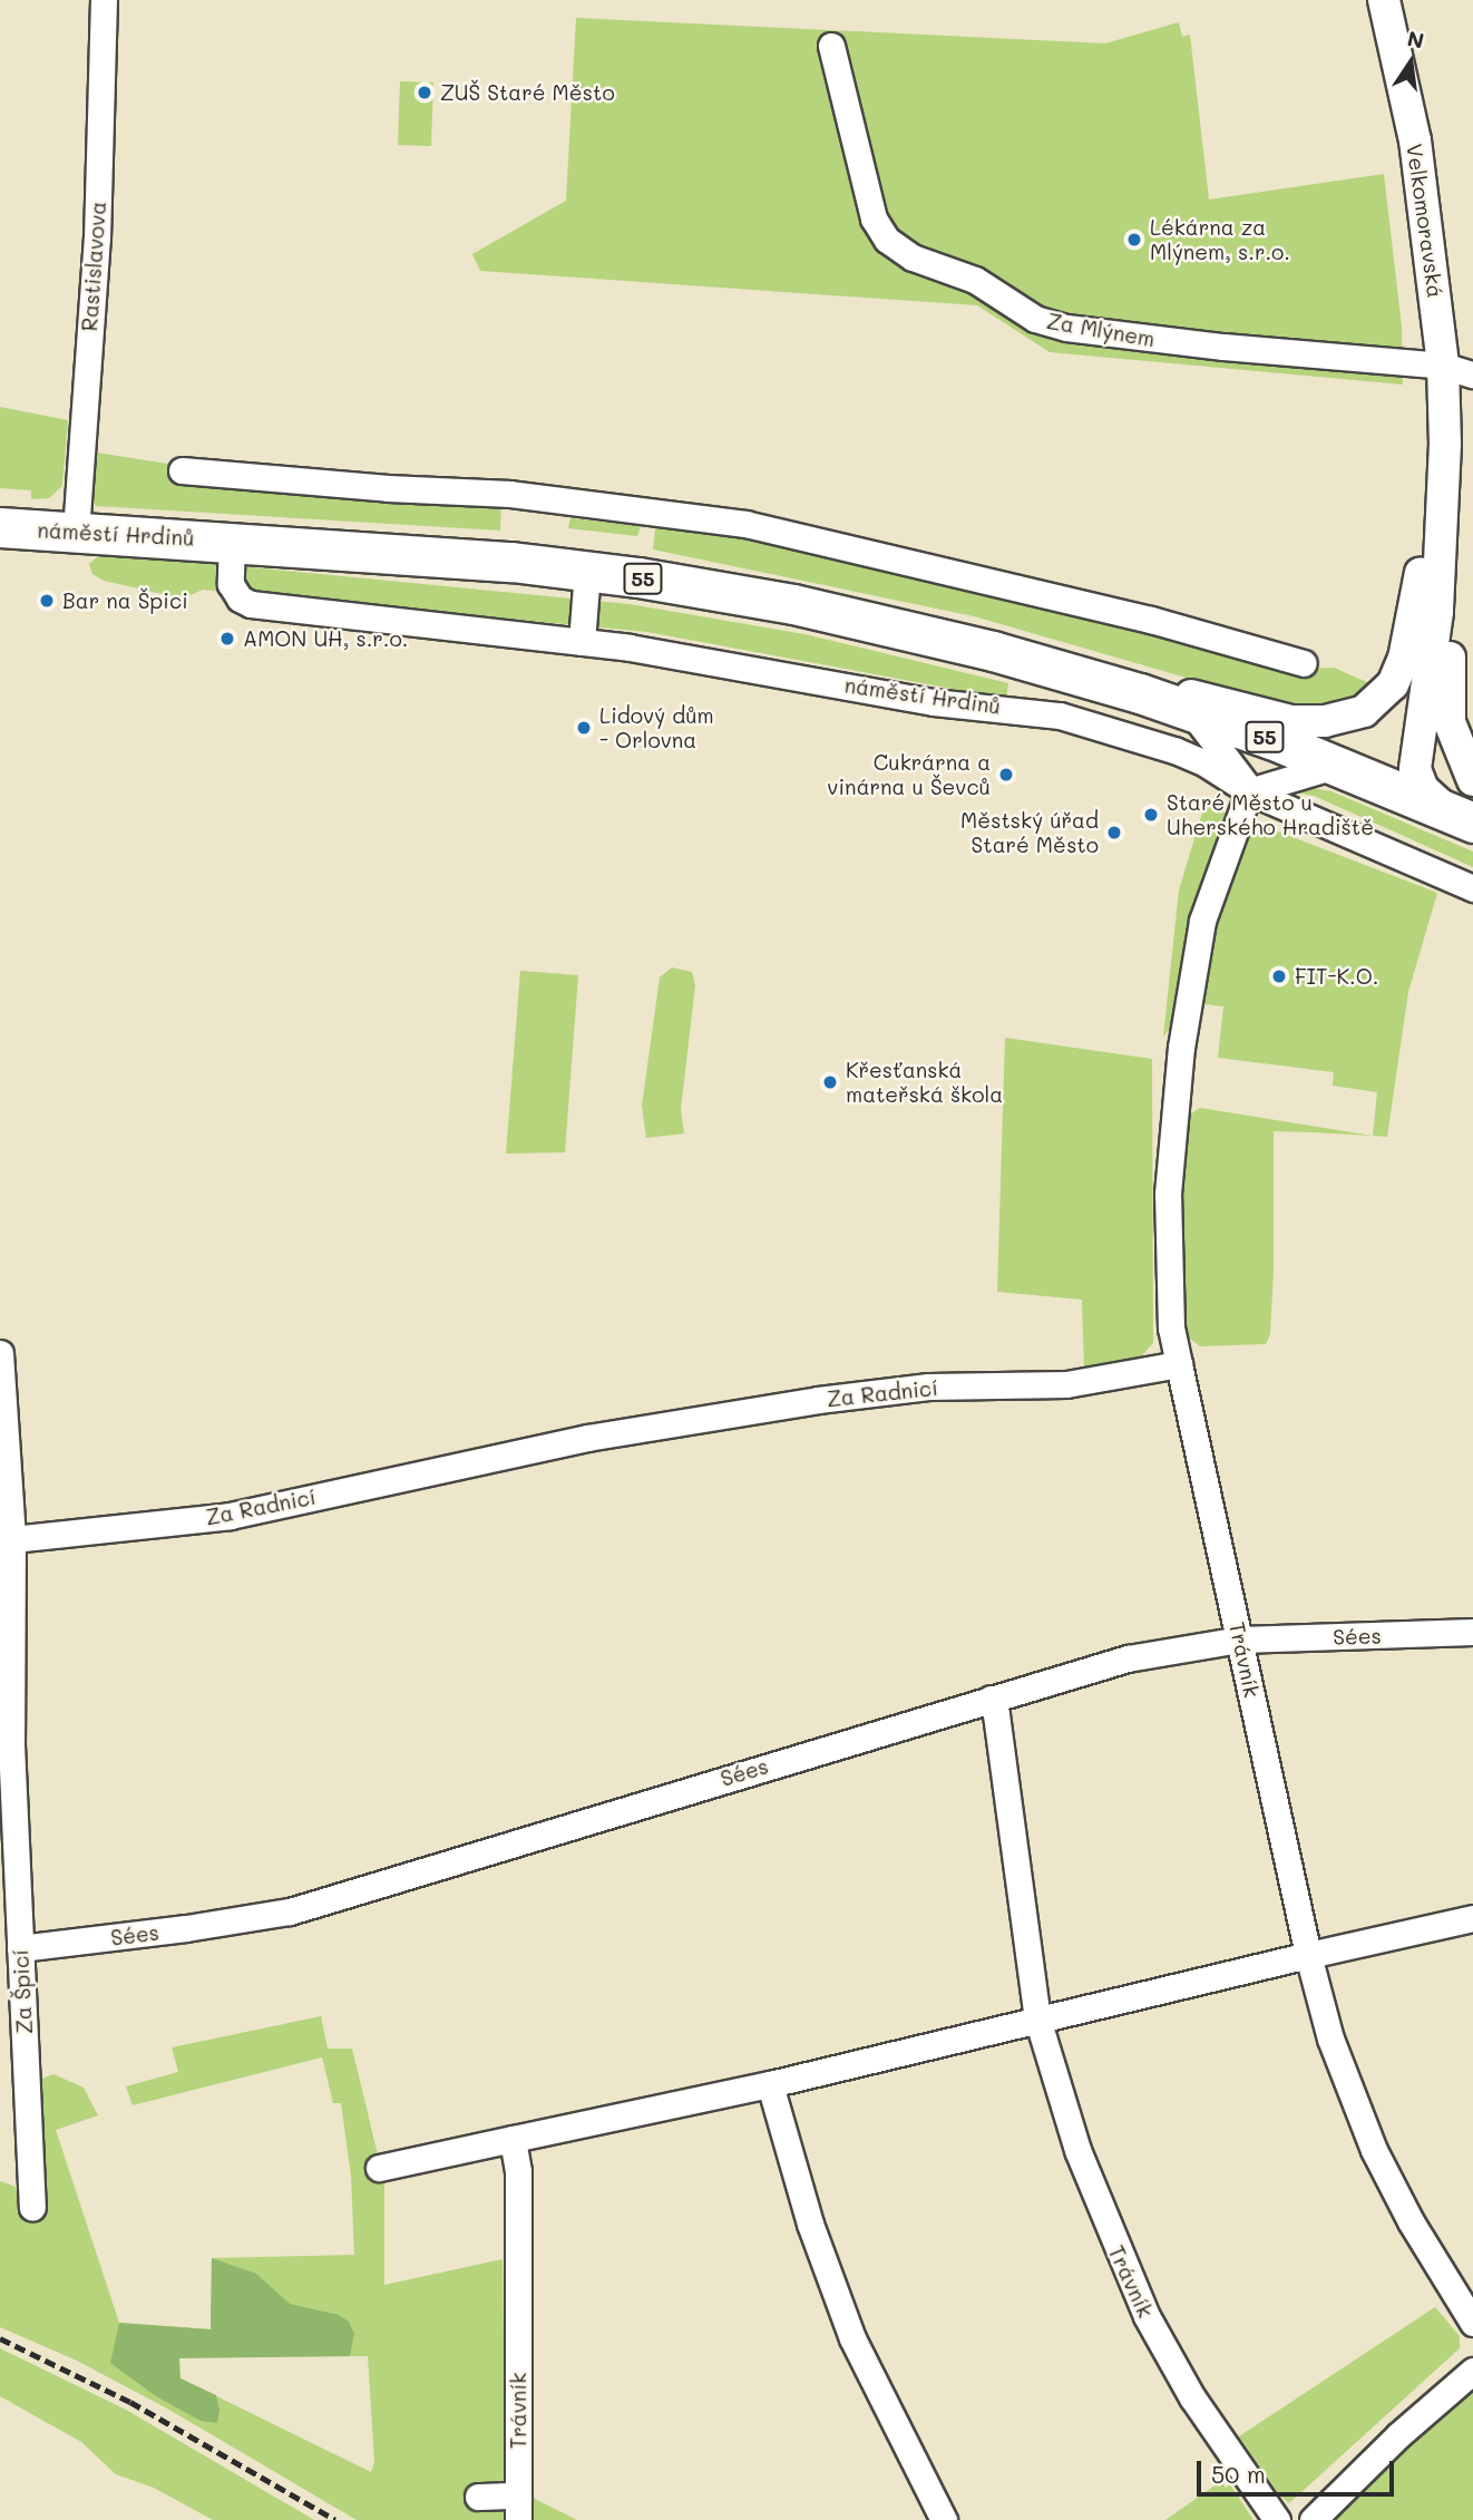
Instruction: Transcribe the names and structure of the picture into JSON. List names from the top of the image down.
{
  "streets": {
    "main road": ["náměstí Hrdinů", "55"],
    "street": [
      "Velkomoravská",
      "Rastislavova",
      "Za Mlýnem",
      "Za Radnicí",
      "Sées",
      "Trávník",
      "Za Špicí"
    ]
  },
  "crossings": [
    ["Velkomoravská", "Za Mlýnem"],
    ["Velkomoravská", "náměstí Hrdinů"],
    ["Rastislavova", "náměstí Hrdinů"],
    ["Za Radnicí", "Trávník"],
    ["Za Radnicí", "Za Špicí"],
    ["Sées", "Trávník"],
    ["Sées", "Za Špicí"]
  ],
  "places": [
    "ZUŠ Staré Město",
    "Lékárna za Mlýnem, s.r.o.",
    "Bar na Špici",
    "AMON UH, s.r.o.",
    "Lidový dům - Orlovna",
    "Cukrárna a vinárna u Ševců",
    "Staré Město u Uherského Hradiště",
    "Městský úřad Staré Město",
    "FIT-K.O.",
    "Křesťanská mateřská škola"
  ],
  "scale_bar": "50 m",
  "north": "top"
}
